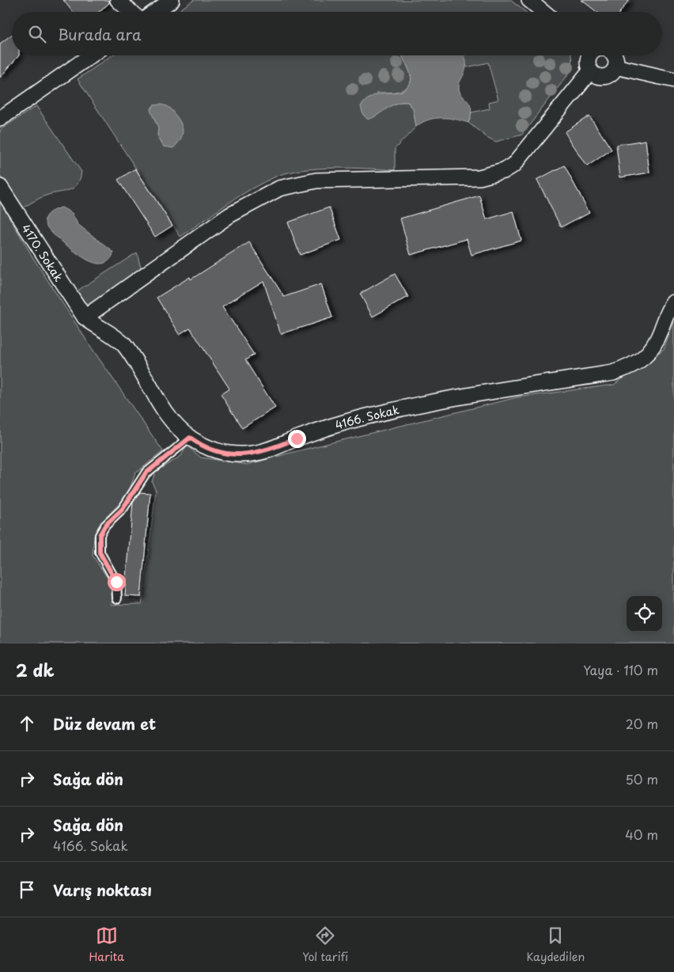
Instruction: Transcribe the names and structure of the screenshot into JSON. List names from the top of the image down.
{
  "streets": {
    "street": ["4170. Sokak", "4166. Sokak"]
  },
  "crossings": [
    ["4170. Sokak", "4166. Sokak"]
  ],
  "page": {
    "search": "Burada ara",
    "heading": ["2 dk", "Yaya · 110 m"],
    "list": [
      ["Düz devam et", "20 m"],
      ["Sağa dön", "50 m"],
      ["Sağa dön", "4166. Sokak", "40 m"],
      "Varış noktası"
    ],
    "nav": ["Harita", "Yol tarifi", "Kaydedilen"]
  }
}
